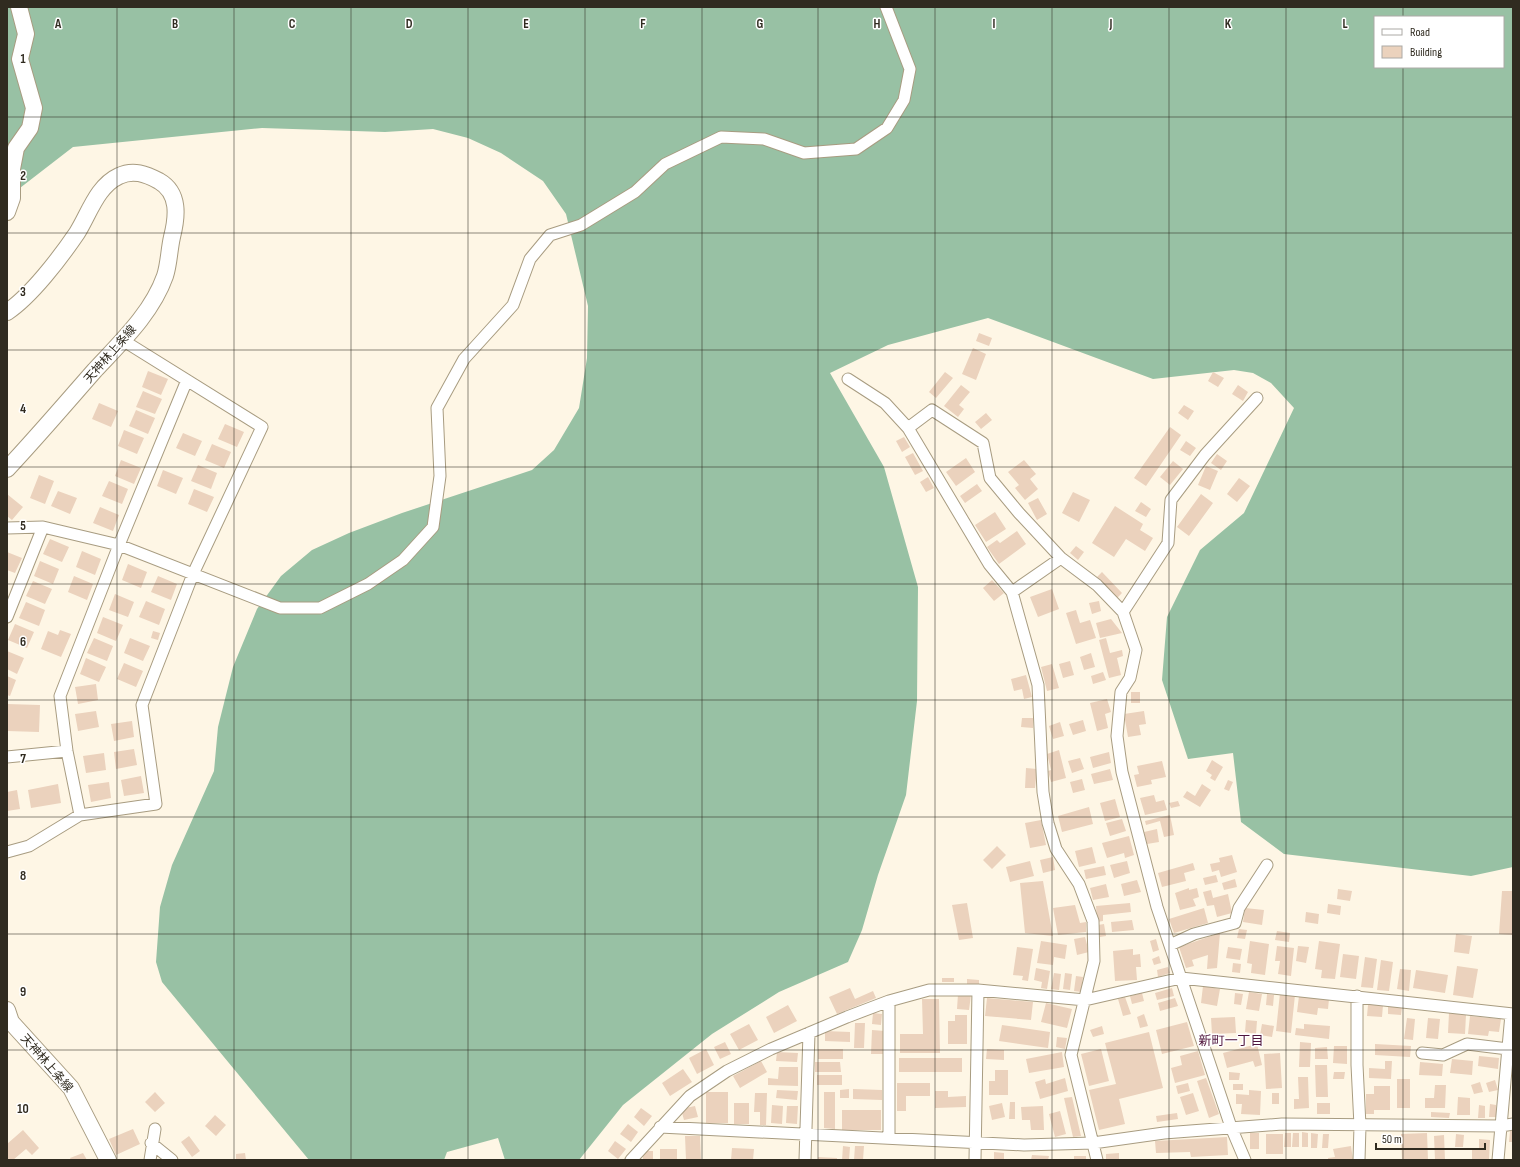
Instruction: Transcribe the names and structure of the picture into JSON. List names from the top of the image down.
{
  "streets": {
    "main road": ["天神林上条線"]
  },
  "districts": ["新町一丁目"],
  "legend": ["Road", "Building"],
  "scale_bar": "50 m",
  "grid": {
    "columns": [
      "A",
      "B",
      "C",
      "D",
      "E",
      "F",
      "G",
      "H",
      "I",
      "J",
      "K",
      "L"
    ],
    "rows": [
      "1",
      "2",
      "3",
      "4",
      "5",
      "6",
      "7",
      "8",
      "9",
      "10"
    ]
  }
}
